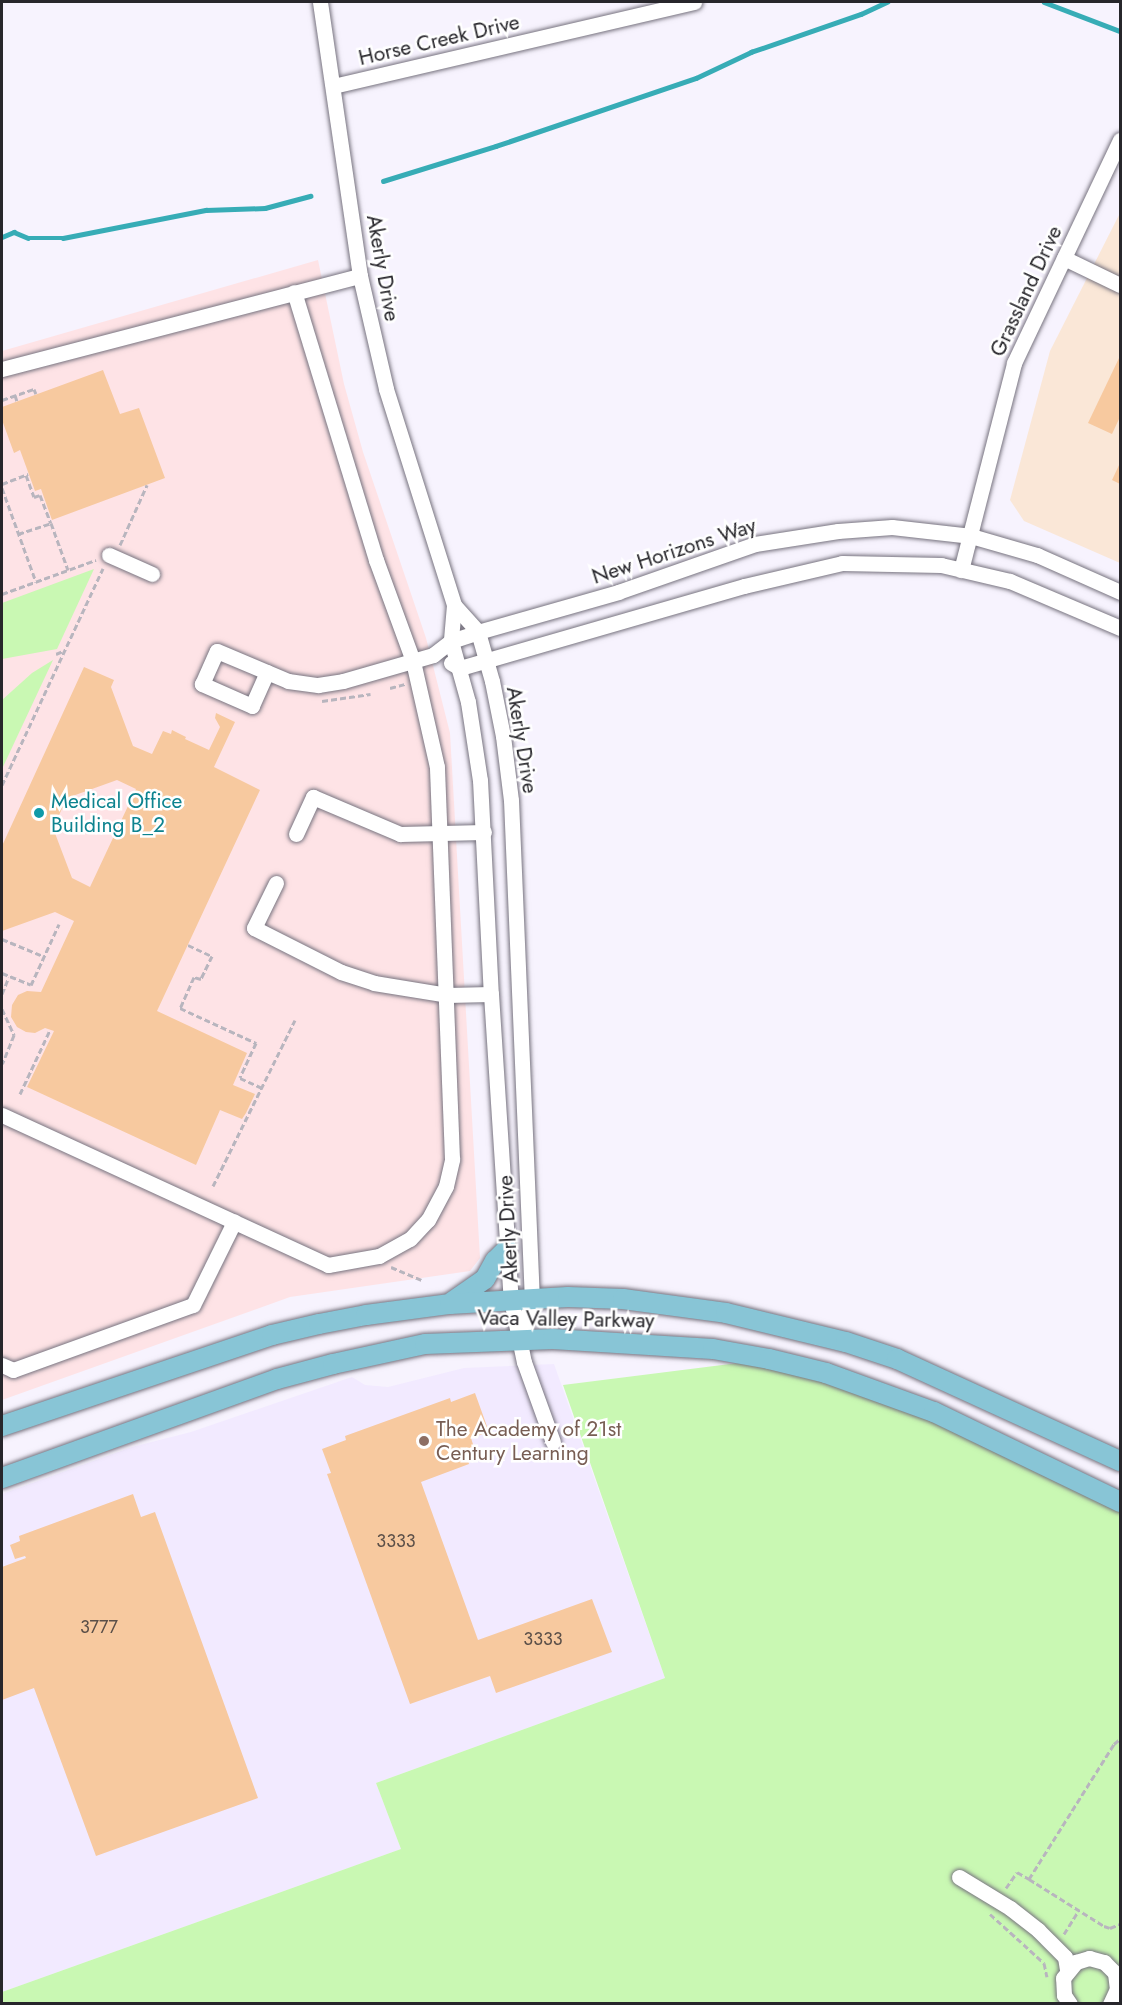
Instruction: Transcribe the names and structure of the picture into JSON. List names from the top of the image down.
{
  "streets": {
    "main road": ["Vaca Valley Parkway"],
    "street": [
      "Horse Creek Drive",
      "Akerly Drive",
      "Grassland Drive",
      "New Horizons Way"
    ]
  },
  "crossings": [
    ["Horse Creek Drive", "Akerly Drive"],
    ["Akerly Drive", "New Horizons Way"],
    ["Akerly Drive", "Vaca Valley Parkway"],
    ["Grassland Drive", "New Horizons Way"]
  ],
  "places": ["Medical Office Building B_2", "The Academy of 21st Century Learning"],
  "house_numbers": ["3333", "3777", "3333"]
}
